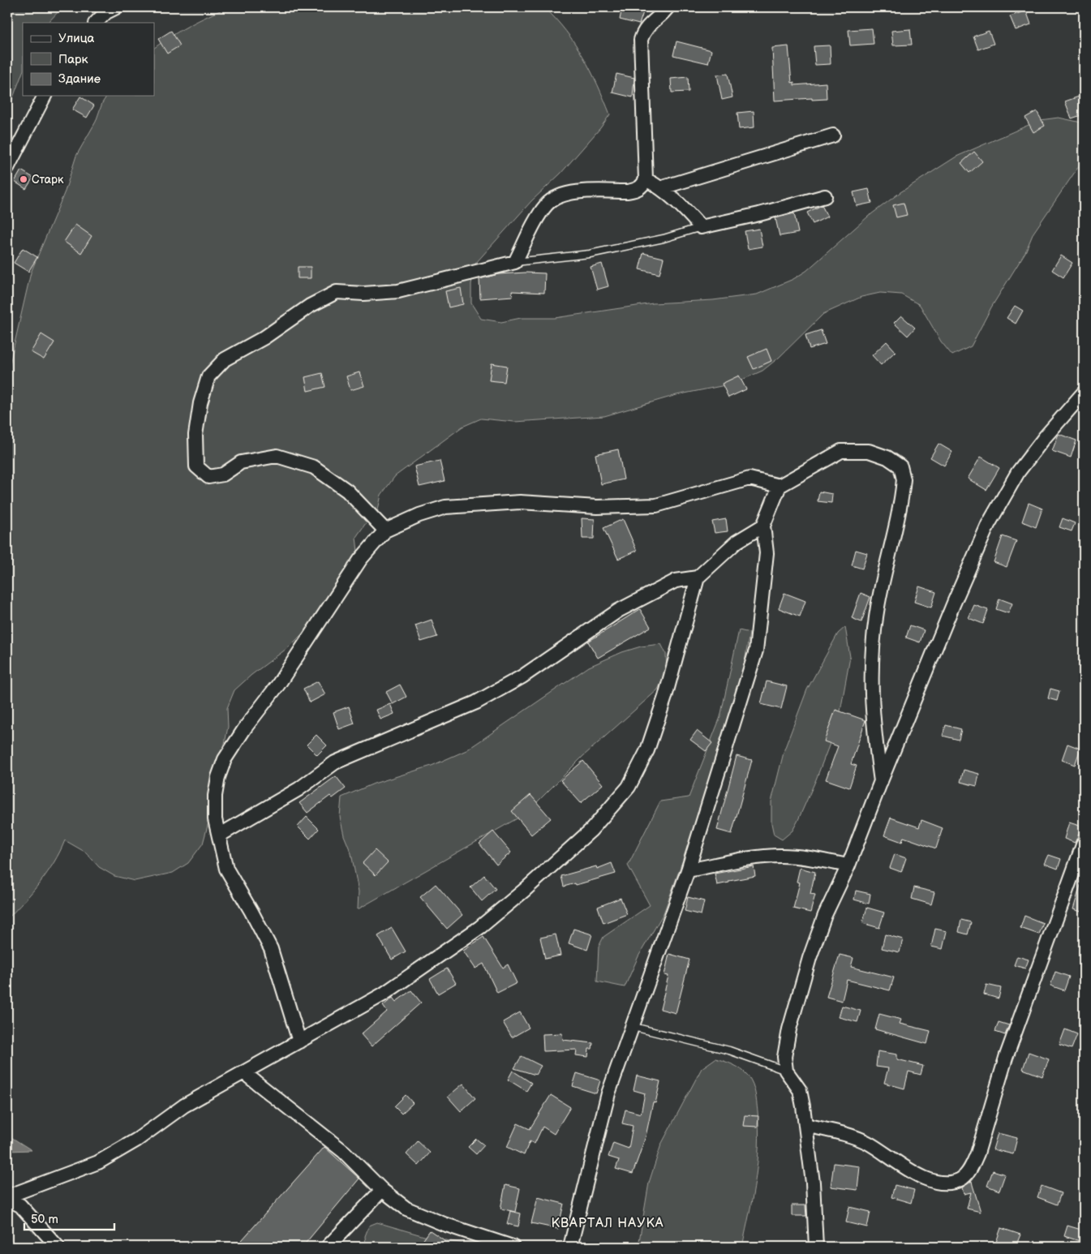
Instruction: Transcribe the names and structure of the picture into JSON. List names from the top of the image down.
{
  "districts": ["КВАРТАЛ НАУКА"],
  "places": ["Старк"],
  "legend": ["Улица", "Парк", "Здание"],
  "scale_bar": "50 m"
}
